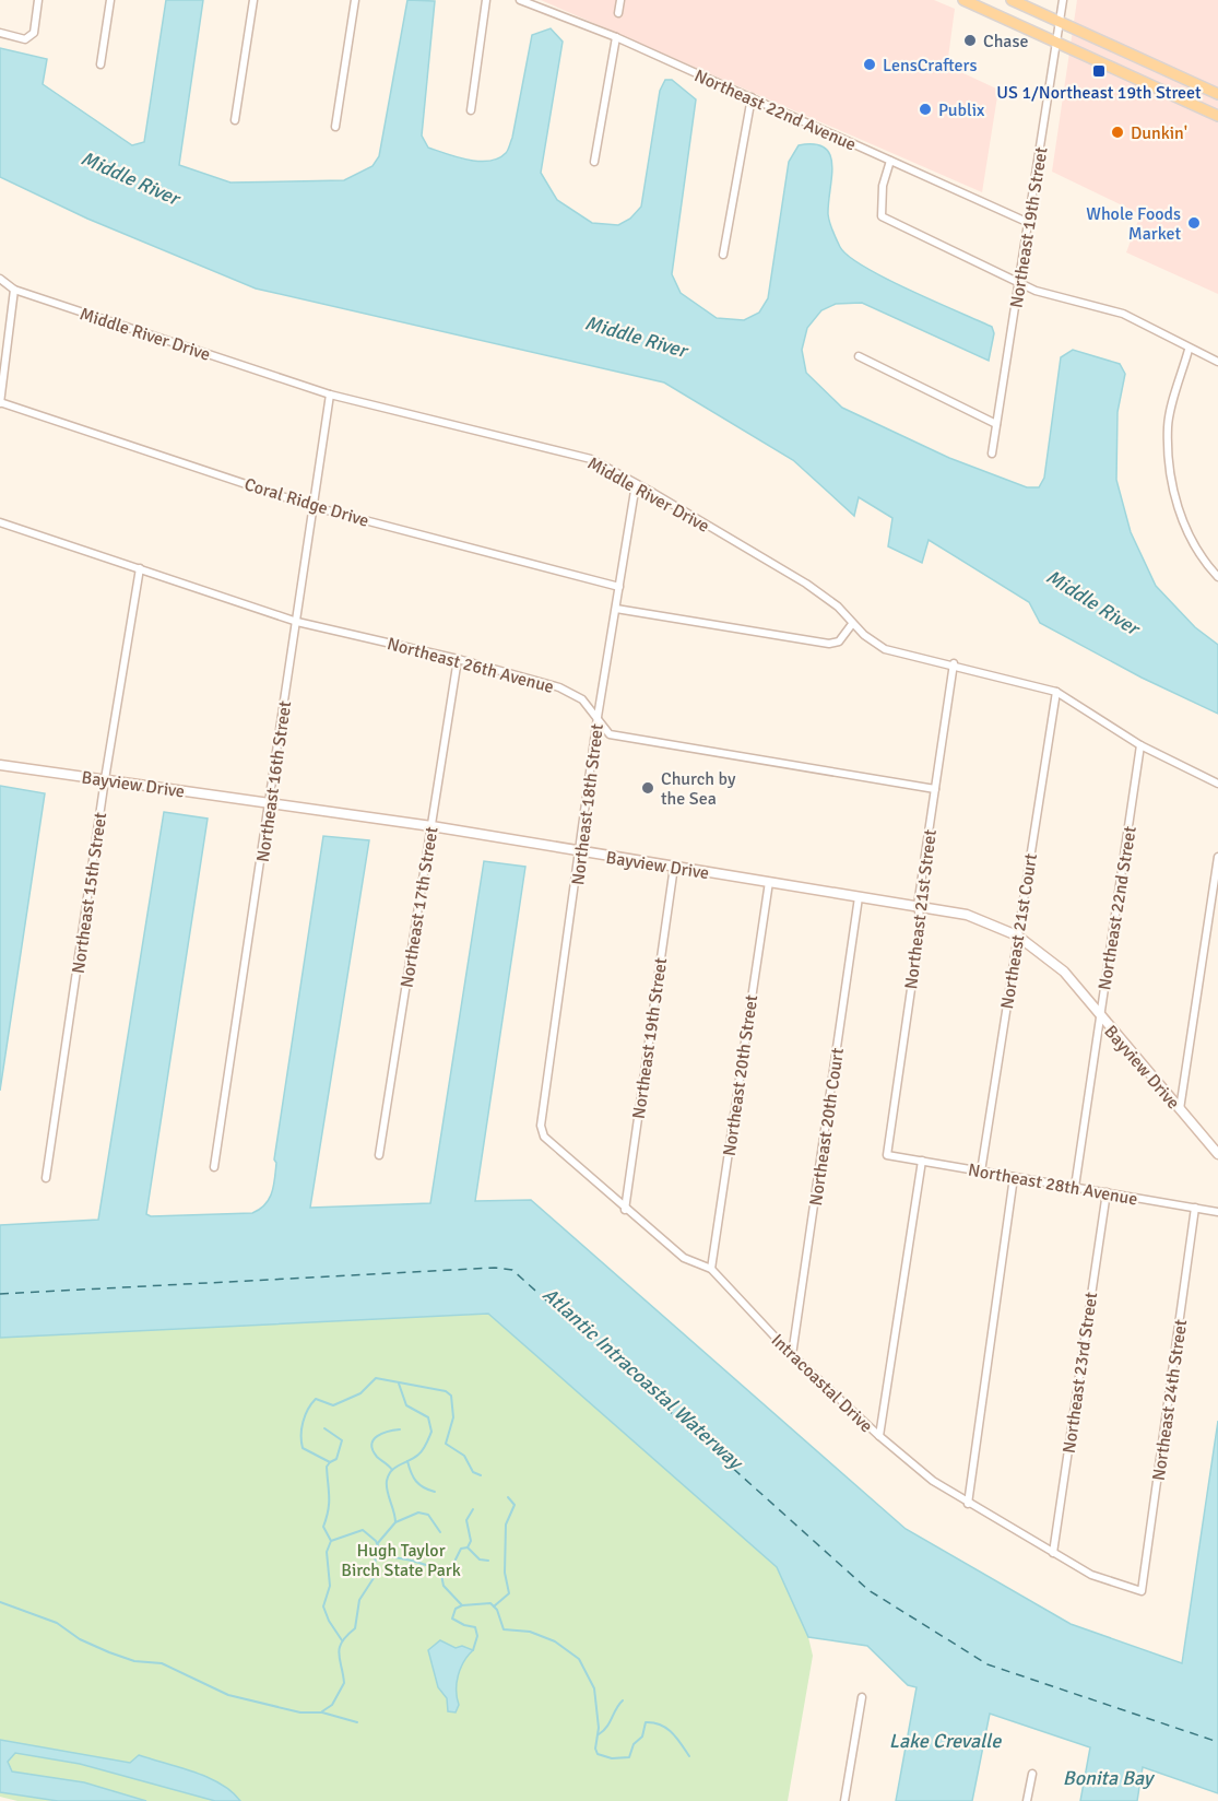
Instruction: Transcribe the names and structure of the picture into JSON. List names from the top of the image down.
{
  "streets": {
    "street": [
      "Northeast 22nd Avenue",
      "Northeast 19th Street",
      "Middle River Drive",
      "Coral Ridge Drive",
      "Northeast 26th Avenue",
      "Northeast 16th Street",
      "Bayview Drive",
      "Northeast 18th Street",
      "Northeast 15th Street",
      "Northeast 17th Street",
      "Northeast 22nd Street",
      "Northeast 21st Street",
      "Northeast 21st Court",
      "Northeast 20th Street",
      "Northeast 20th Court",
      "Northeast 28th Avenue",
      "Northeast 23rd Street",
      "Intracoastal Drive",
      "Northeast 24th Street"
    ]
  },
  "crossings": [
    ["Northeast 22nd Avenue", "Northeast 19th Street"],
    ["Northeast 19th Street", "Bayview Drive"],
    ["Northeast 19th Street", "Intracoastal Drive"],
    ["Middle River Drive", "Northeast 16th Street"],
    ["Middle River Drive", "Northeast 18th Street"],
    ["Middle River Drive", "Northeast 22nd Street"],
    ["Middle River Drive", "Northeast 21st Street"],
    ["Middle River Drive", "Northeast 21st Court"],
    ["Coral Ridge Drive", "Northeast 16th Street"],
    ["Coral Ridge Drive", "Northeast 18th Street"],
    ["Northeast 26th Avenue", "Northeast 16th Street"],
    ["Northeast 26th Avenue", "Northeast 18th Street"],
    ["Northeast 26th Avenue", "Northeast 15th Street"],
    ["Northeast 26th Avenue", "Northeast 17th Street"],
    ["Northeast 26th Avenue", "Northeast 21st Street"],
    ["Northeast 16th Street", "Bayview Drive"],
    ["Bayview Drive", "Northeast 18th Street"],
    ["Bayview Drive", "Northeast 15th Street"],
    ["Bayview Drive", "Northeast 17th Street"],
    ["Bayview Drive", "Northeast 22nd Street"],
    ["Bayview Drive", "Northeast 21st Street"],
    ["Bayview Drive", "Northeast 21st Court"],
    ["Bayview Drive", "Northeast 20th Street"],
    ["Bayview Drive", "Northeast 20th Court"],
    ["Northeast 18th Street", "Intracoastal Drive"],
    ["Northeast 22nd Street", "Northeast 28th Avenue"],
    ["Northeast 21st Street", "Northeast 28th Avenue"],
    ["Northeast 21st Court", "Northeast 28th Avenue"],
    ["Northeast 20th Street", "Intracoastal Drive"],
    ["Northeast 20th Court", "Intracoastal Drive"],
    ["Northeast 28th Avenue", "Northeast 23rd Street"],
    ["Northeast 28th Avenue", "Northeast 24th Street"],
    ["Northeast 23rd Street", "Intracoastal Drive"],
    ["Intracoastal Drive", "Northeast 24th Street"]
  ],
  "water": [
    "Middle River",
    "Atlantic Intracoastal Waterway",
    "Lake Crevalle",
    "Bonita Bay"
  ],
  "parks": ["Hugh Taylor Birch State Park"],
  "places": {
    "other": [
      "Chase",
      "LensCrafters",
      "Publix",
      "Dunkin'",
      "Whole Foods Market",
      "Church by the Sea"
    ],
    "transit": ["US 1/Northeast 19th Street"]
  }
}
